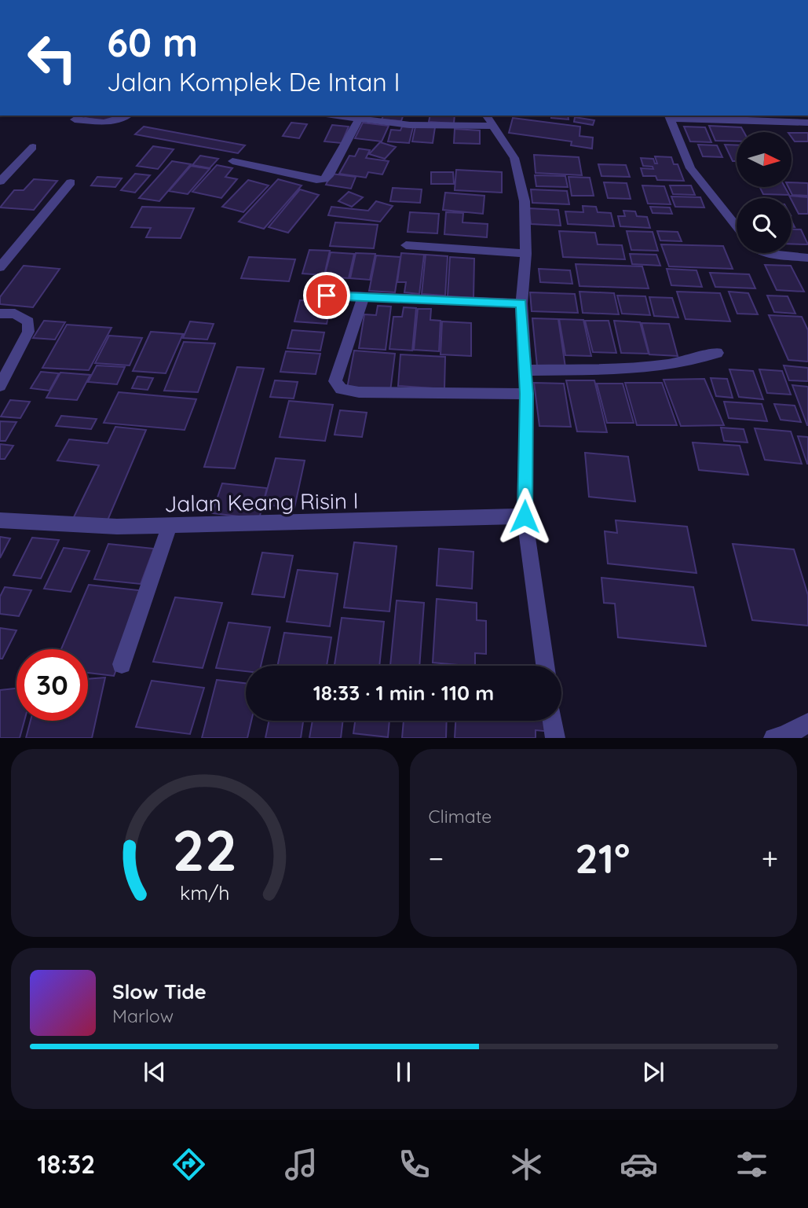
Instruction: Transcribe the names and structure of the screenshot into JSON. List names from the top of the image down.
{
  "streets": {
    "street": ["Jalan Keang Risin I"]
  },
  "north": "right",
  "page": {
    "turn": ["60 m", "Jalan Komplek De Intan I"],
    "limit": "30",
    "trip": "18:33 · 1 min · 110 m",
    "tile": "Climate",
    "heat": ["−", "21°", "+"],
    "song": ["Slow Tide", "Marlow"],
    "tabs": "18:32",
    "gauge": ["22", "km/h"]
  }
}
